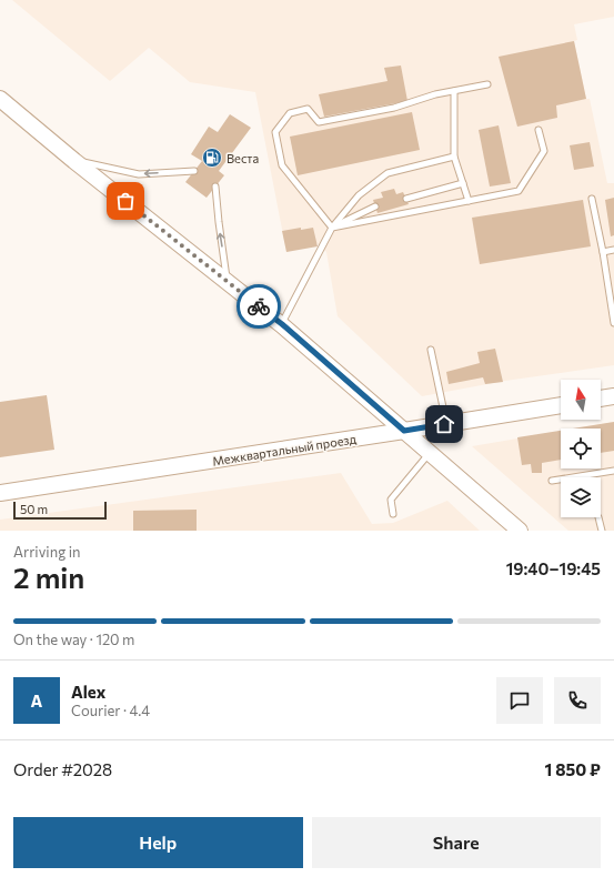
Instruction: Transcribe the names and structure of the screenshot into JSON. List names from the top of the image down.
{
  "streets": {
    "main road": ["Межквартальный проезд"]
  },
  "places": {
    "fuel station": ["Веста"]
  },
  "scale_bar": "50 m",
  "north": "top",
  "page": {
    "scale": "50 m",
    "heading": ["2 min", "Arriving in", "19:40–19:45"],
    "panel": [
      "Alex",
      "Courier · 4.4",
      "Order #2028",
      "1 850 ₽"
    ],
    "bar": "On the way · 120 m",
    "round": "A",
    "buttons": ["Help", "Share"]
  }
}
